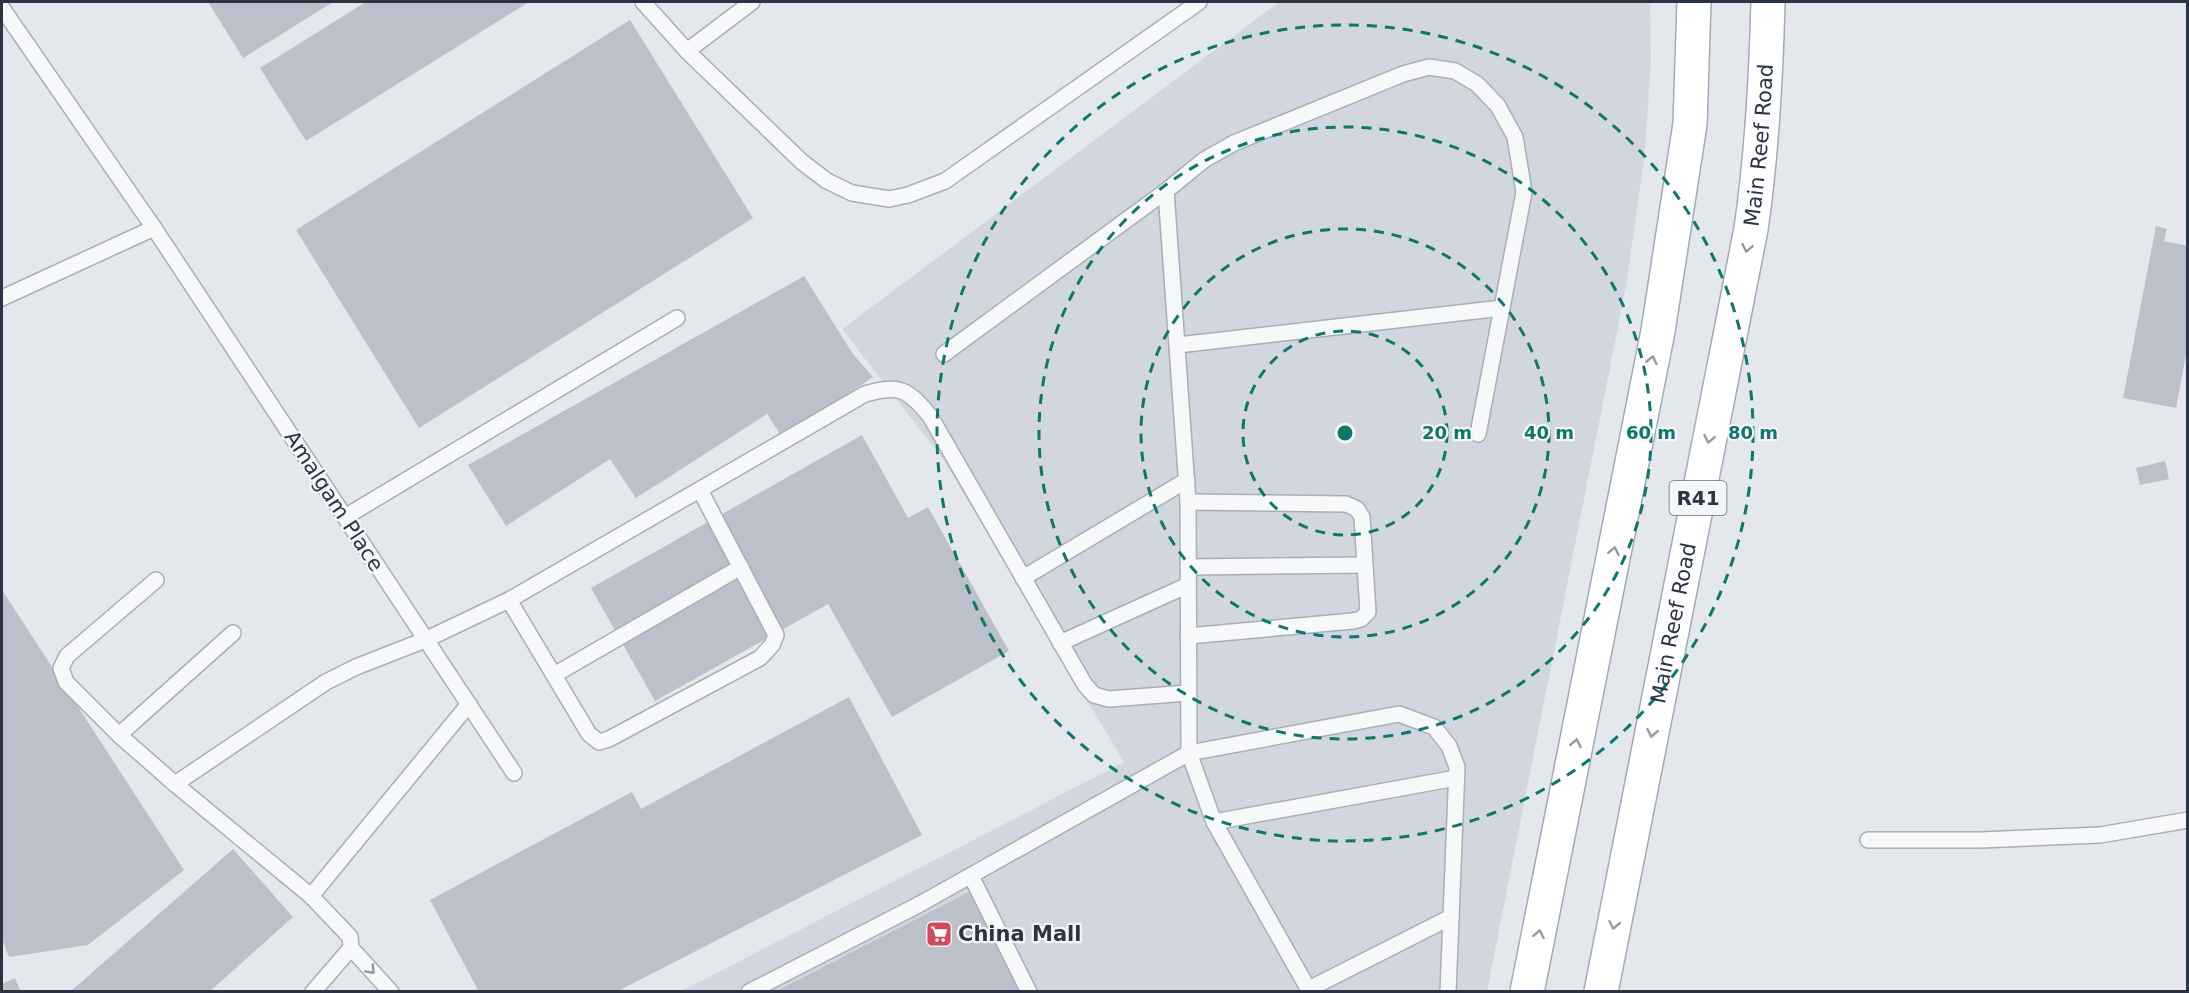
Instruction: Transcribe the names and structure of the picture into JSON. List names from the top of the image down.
{
  "streets": {
    "main road": ["Main Reef Road", "R41"],
    "lane": ["Amalgam Place"]
  },
  "places": {
    "supermarket": ["China Mall"]
  },
  "rings": [
    "20 m",
    "40 m",
    "60 m",
    "80 m"
  ]
}
